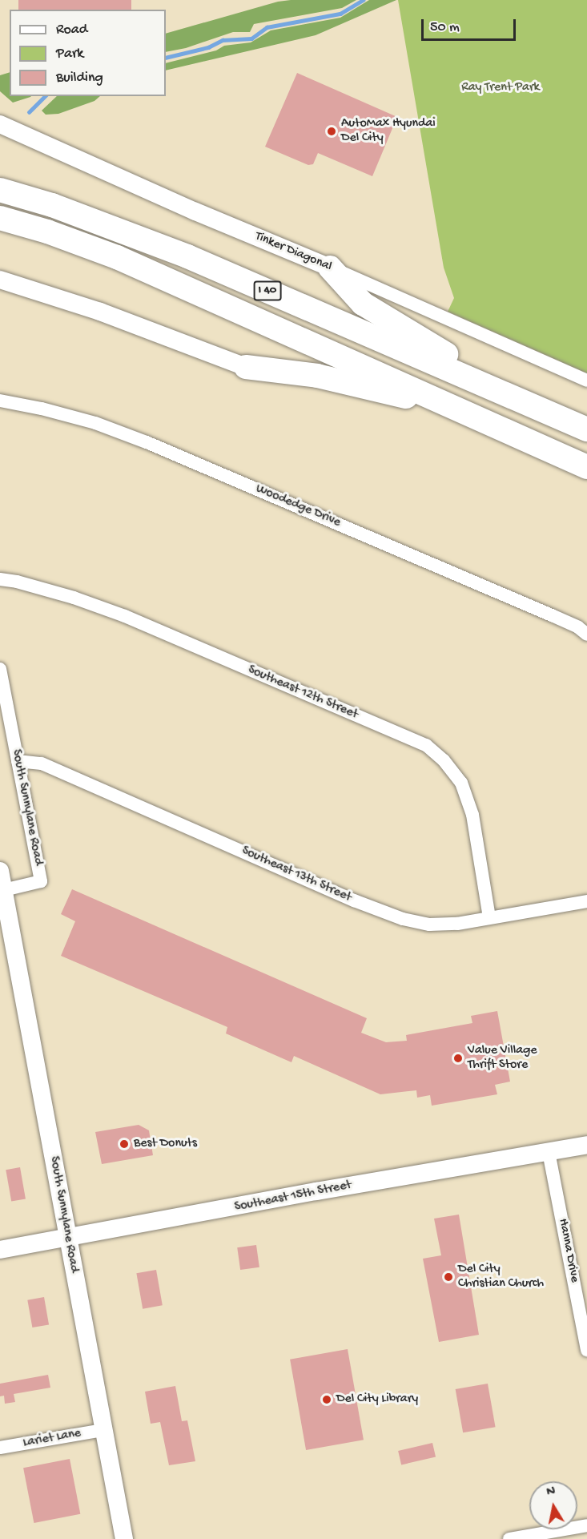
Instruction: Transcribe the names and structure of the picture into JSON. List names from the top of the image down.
{
  "streets": {
    "highway": ["I 40"],
    "main road": ["Tinker Diagonal", "South Sunnylane Road", "Southeast 15th Street"],
    "street": [
      "Woodedge Drive",
      "Southeast 12th Street",
      "Southeast 13th Street",
      "Hanna Drive",
      "Lariet Lane"
    ]
  },
  "crossings": [
    ["Southeast 12th Street", "Southeast 13th Street"],
    ["South Sunnylane Road", "Southeast 13th Street"],
    ["South Sunnylane Road", "Southeast 15th Street"],
    ["South Sunnylane Road", "Lariet Lane"],
    ["Southeast 15th Street", "Hanna Drive"]
  ],
  "parks": ["Ray Trent Park"],
  "places": [
    "AutoMax Hyundai Del City",
    "Value Village Thrift Store",
    "Best Donuts",
    "Del City Christian Church",
    "Del City Library"
  ],
  "legend": ["Road", "Park", "Building"],
  "scale_bar": "50 m",
  "north": "top"
}
